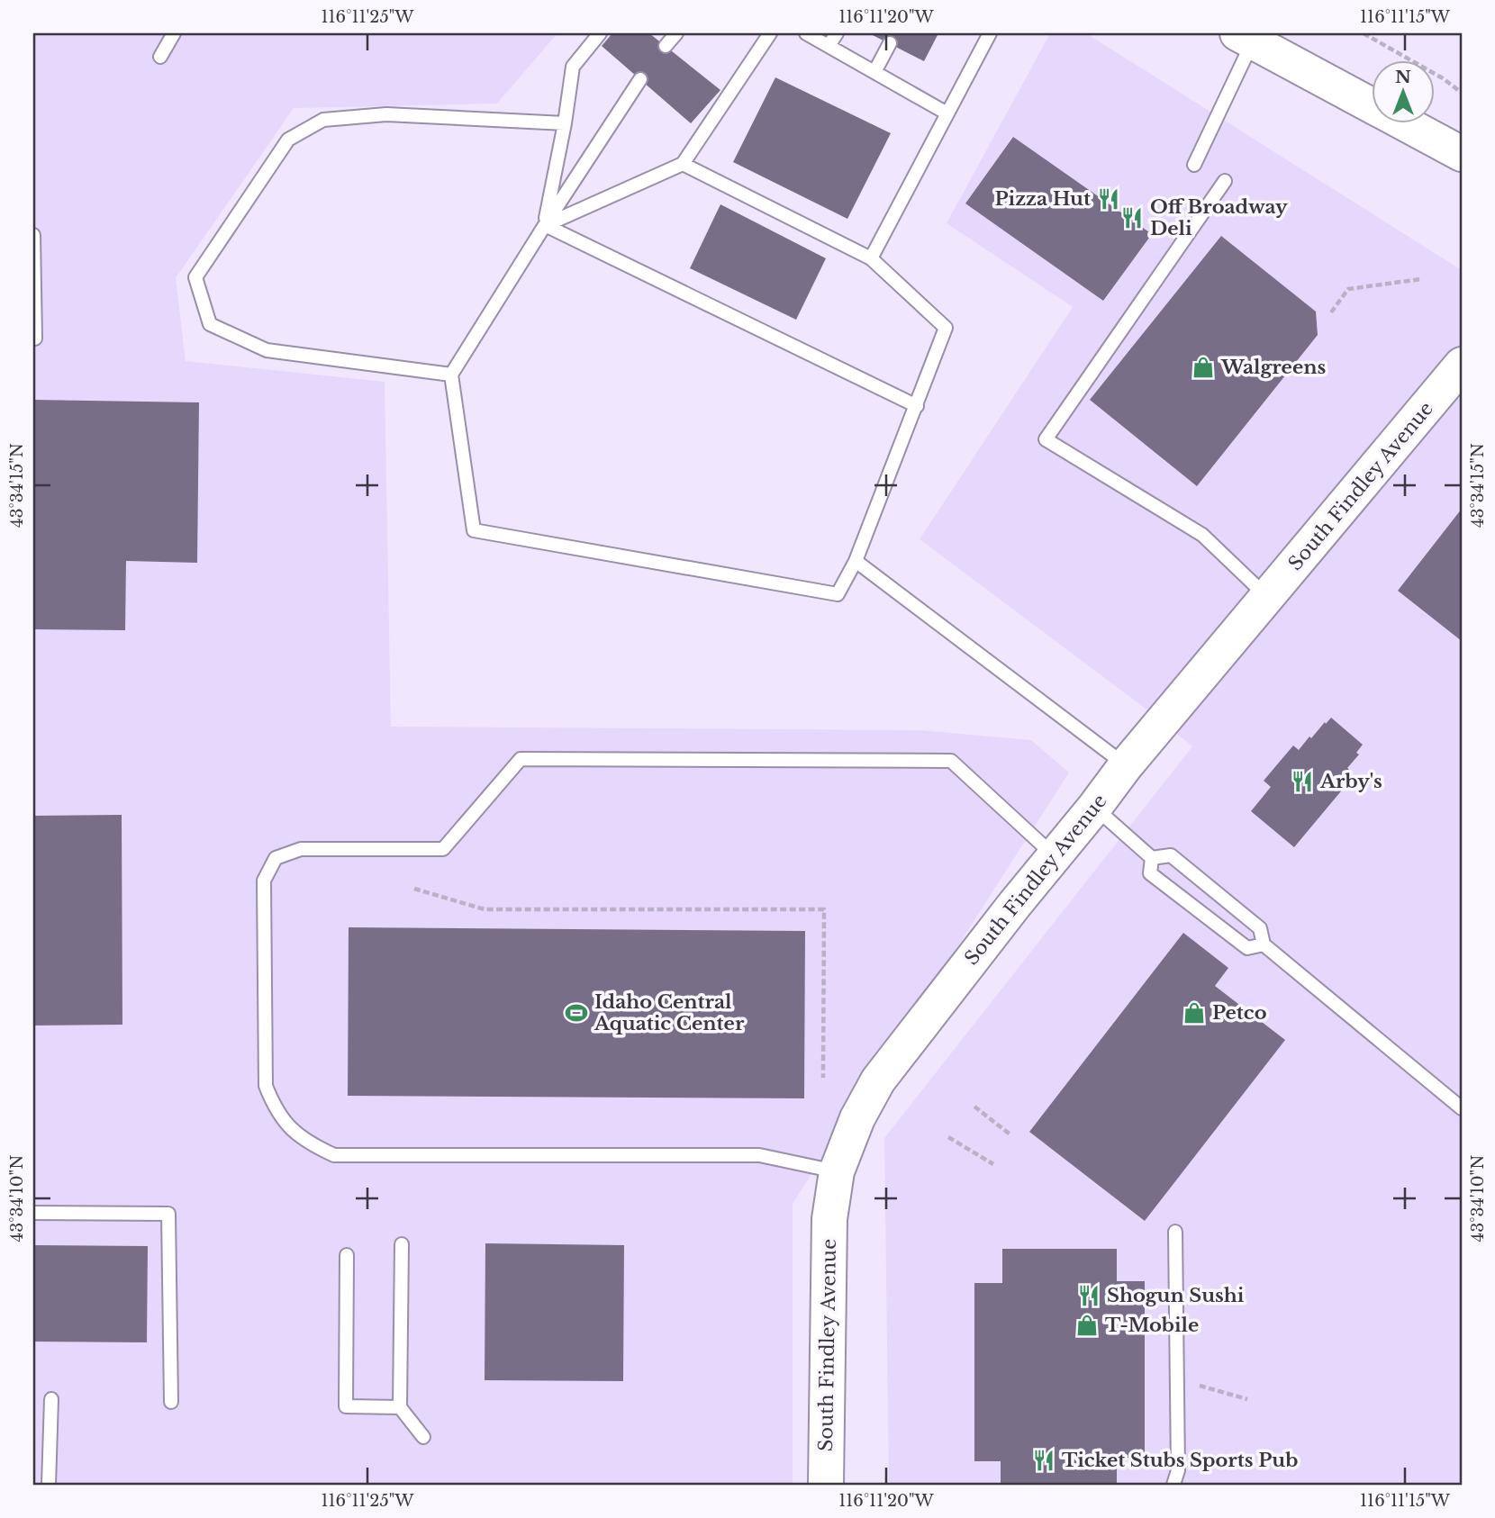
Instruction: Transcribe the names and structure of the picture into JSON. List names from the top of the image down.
{
  "streets": {
    "street": ["South Findley Avenue"]
  },
  "places": {
    "restaurant": [
      "Pizza Hut",
      "Off Broadway Deli",
      "Arby's",
      "Shogun Sushi",
      "Ticket Stubs Sports Pub"
    ],
    "shop": ["Walgreens", "Petco", "T-Mobile"],
    "sports": ["Idaho Central Aquatic Center"]
  },
  "north": "top",
  "coordinates": [
    "116°11'25\"W",
    "116°11'20\"W",
    "116°11'15\"W",
    "43°34'15\"N",
    "43°34'10\"N"
  ]
}
